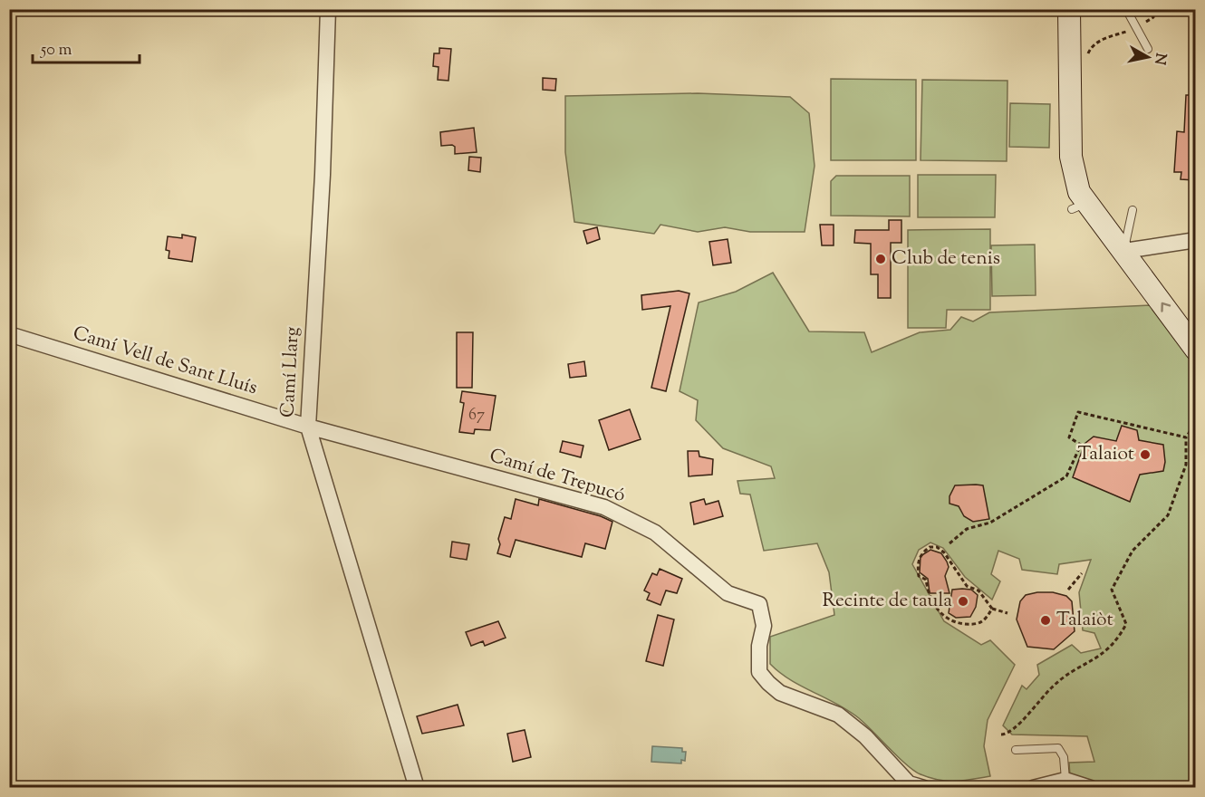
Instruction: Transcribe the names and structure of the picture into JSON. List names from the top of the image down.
{
  "streets": {
    "street": ["Camí Vell de Sant Lluís", "Camí Llarg", "Camí de Trepucó"]
  },
  "crossings": [
    ["Camí Vell de Sant Lluís", "Camí Llarg"],
    ["Camí Vell de Sant Lluís", "Camí de Trepucó"],
    ["Camí Llarg", "Camí de Trepucó"]
  ],
  "places": [
    "Club de tenis",
    "Talaiot",
    "Recinte de taula",
    "Talaiòt"
  ],
  "house_numbers": ["67"],
  "scale_bar": "50 m",
  "north": "right"
}
